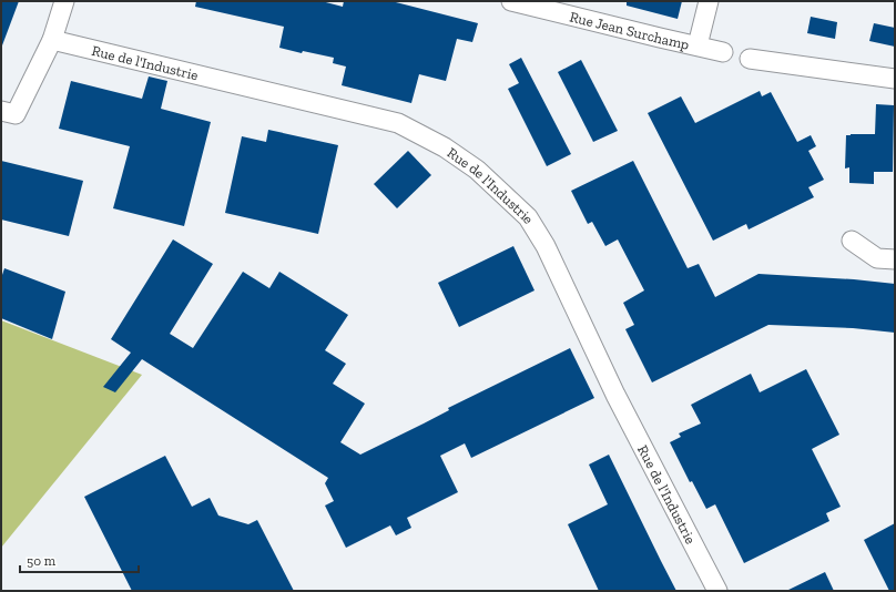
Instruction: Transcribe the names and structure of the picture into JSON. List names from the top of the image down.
{
  "streets": {
    "street": ["Rue Jean Surchamp", "Rue de l'Industrie"]
  },
  "scale_bar": "50 m"
}
